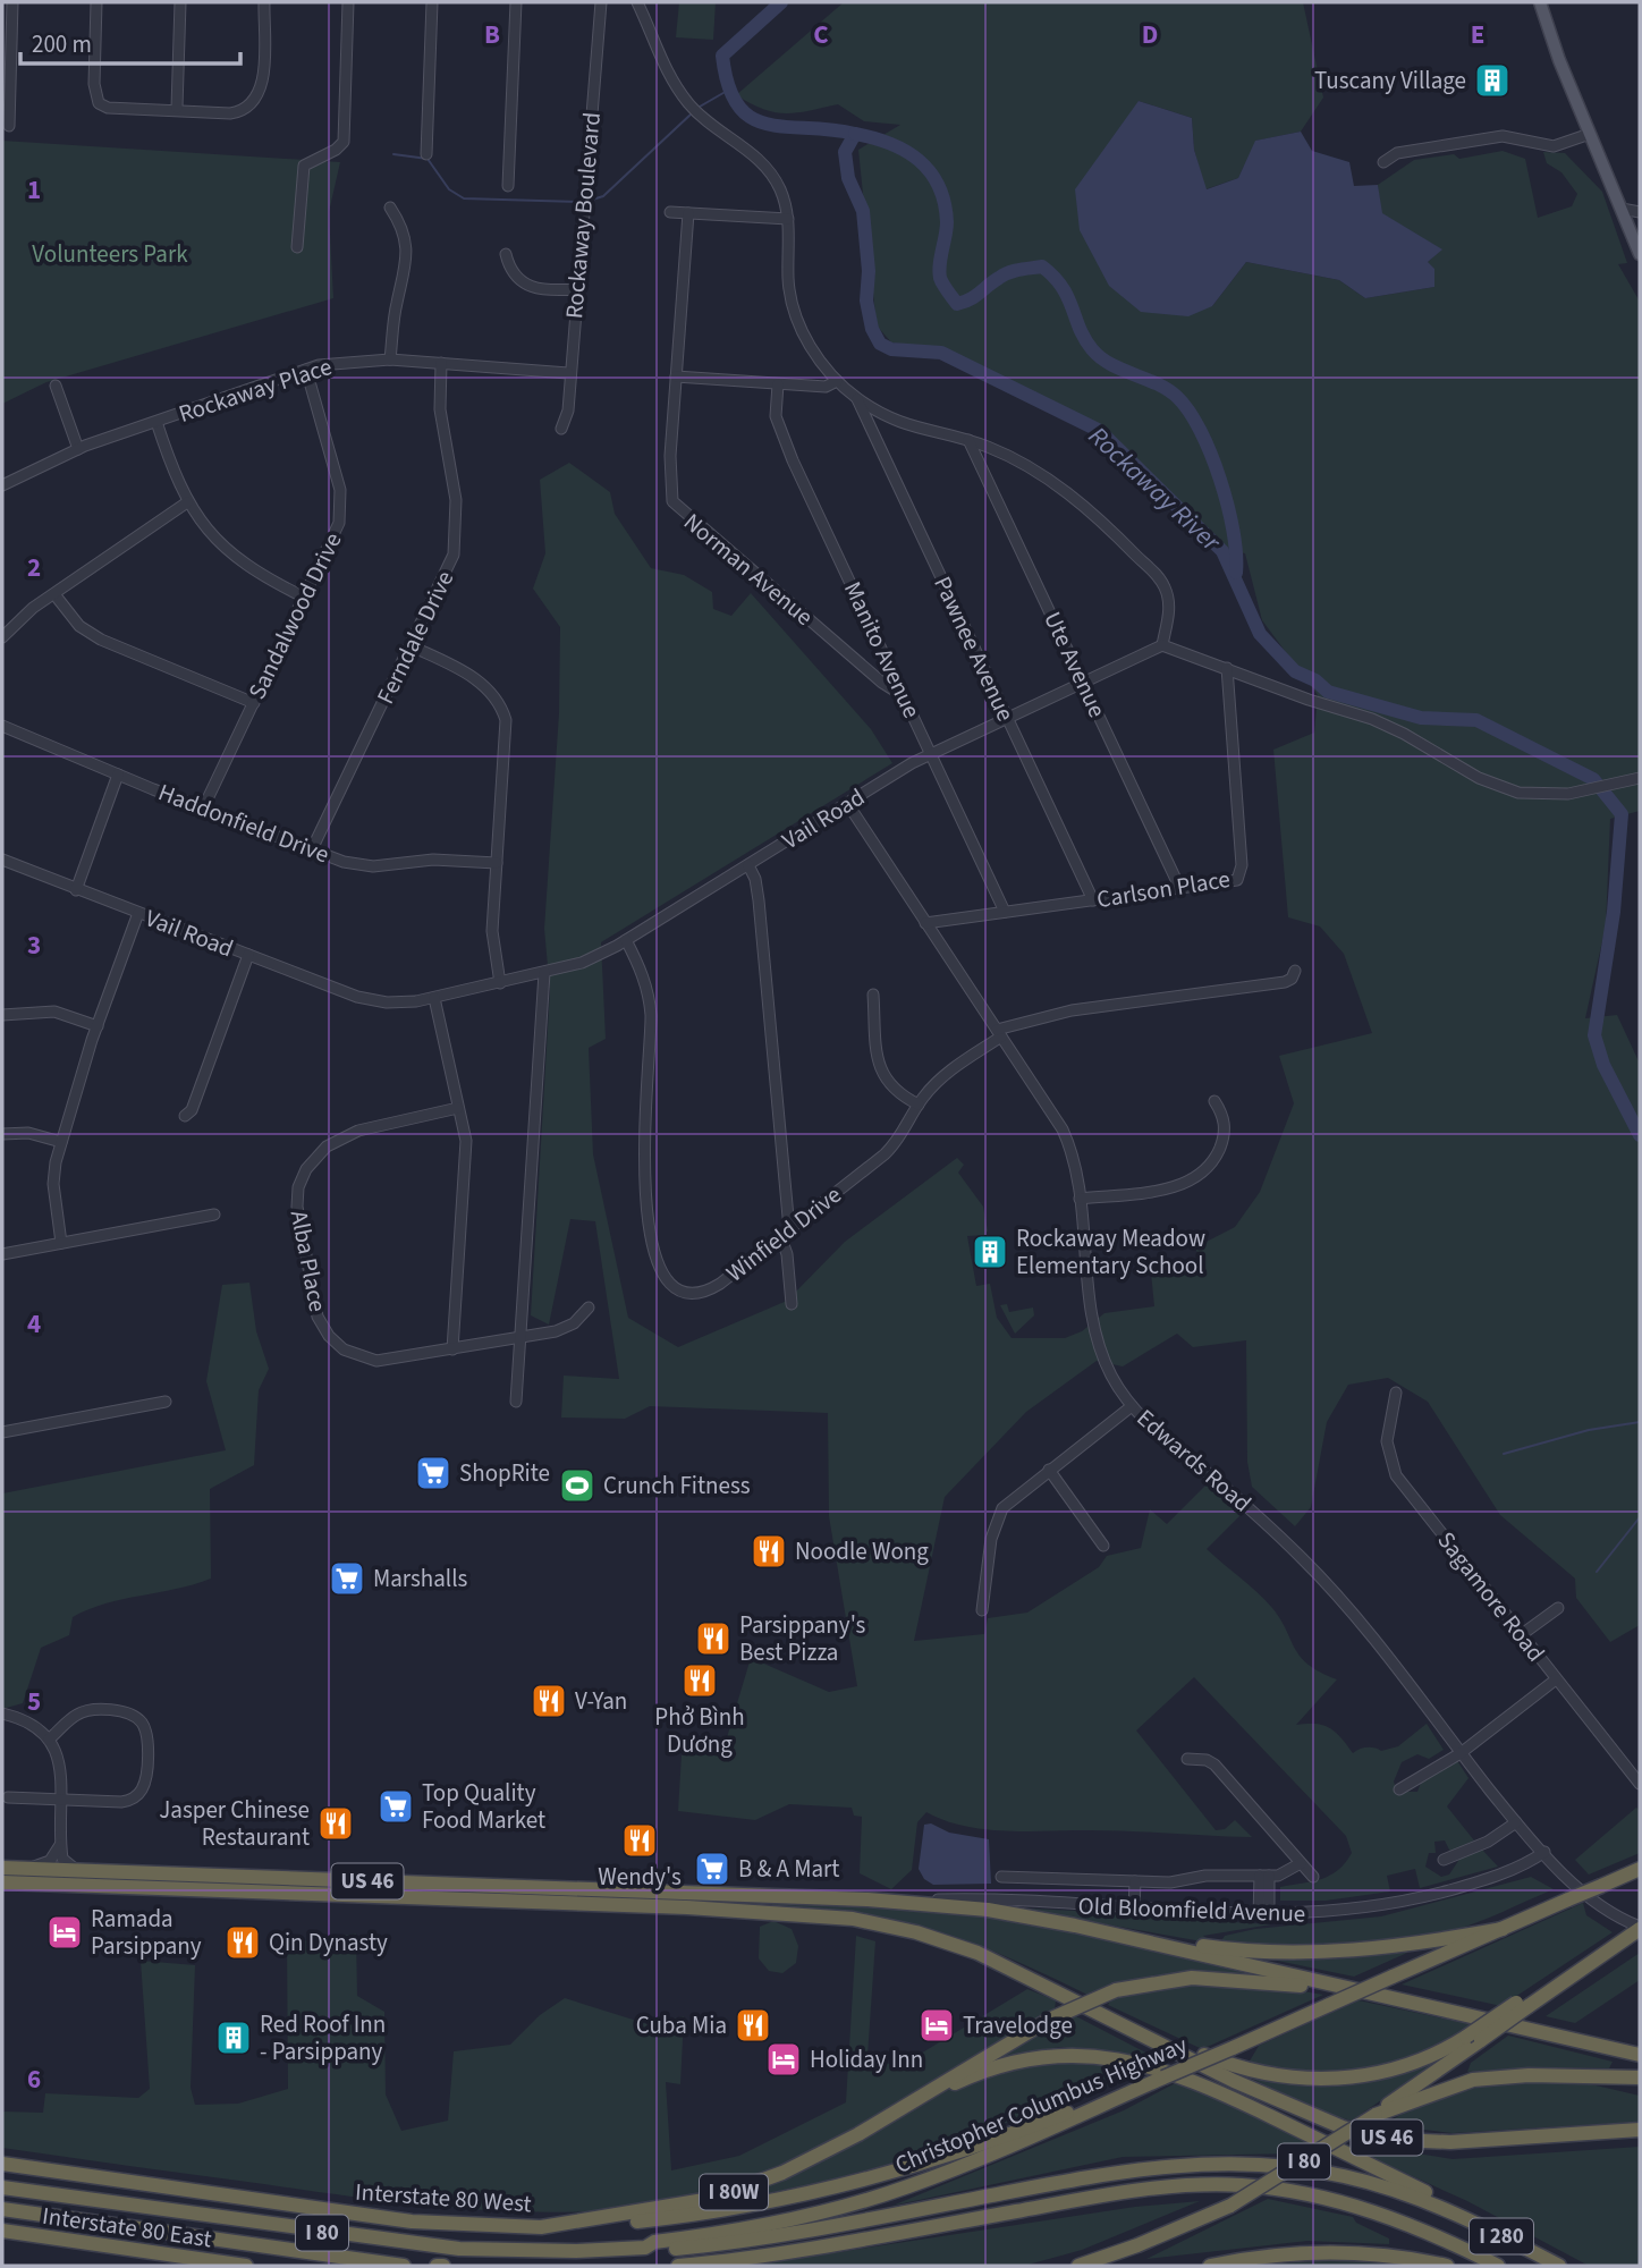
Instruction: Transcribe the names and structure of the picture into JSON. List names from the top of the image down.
{
  "streets": {
    "highway": [
      "US 46",
      "Christopher Columbus Highway",
      "I 80",
      "I 80W",
      "Interstate 80 West",
      "Interstate 80 East",
      "I 280"
    ],
    "street": [
      "Rockaway Boulevard",
      "Rockaway Place",
      "Norman Avenue",
      "Sandalwood Drive",
      "Ferndale Drive",
      "Pawnee Avenue",
      "Manito Avenue",
      "Ute Avenue",
      "Vail Road",
      "Haddonfield Drive",
      "Carlson Place",
      "Winfield Drive",
      "Alba Place",
      "Edwards Road",
      "Sagamore Road",
      "Old Bloomfield Avenue"
    ]
  },
  "crossings": [
    ["Rockaway Boulevard", "Rockaway Place"],
    ["Rockaway Place", "Sandalwood Drive"],
    ["Rockaway Place", "Ferndale Drive"],
    ["Norman Avenue", "Manito Avenue"],
    ["Sandalwood Drive", "Haddonfield Drive"],
    ["Ferndale Drive", "Haddonfield Drive"],
    ["Pawnee Avenue", "Vail Road"],
    ["Pawnee Avenue", "Carlson Place"],
    ["Manito Avenue", "Vail Road"],
    ["Manito Avenue", "Carlson Place"],
    ["Ute Avenue", "Vail Road"],
    ["Ute Avenue", "Carlson Place"],
    ["Vail Road", "Winfield Drive"],
    ["Vail Road", "Edwards Road"],
    ["Carlson Place", "Edwards Road"],
    ["Winfield Drive", "Edwards Road"],
    ["Edwards Road", "Old Bloomfield Avenue"],
    ["US 46", "Old Bloomfield Avenue"]
  ],
  "water": ["Rockaway River"],
  "parks": ["Volunteers Park"],
  "places": {
    "building": ["Tuscany Village", "Rockaway Meadow Elementary School", "Red Roof Inn - Parsippany"],
    "supermarket": [
      "ShopRite",
      "Marshalls",
      "Top Quality Food Market",
      "B & A Mart"
    ],
    "sports": ["Crunch Fitness"],
    "restaurant": [
      "Noodle Wong",
      "Parsippany's Best Pizza",
      "Phở Bình Dương",
      "V-Yan",
      "Jasper Chinese Restaurant",
      "Wendy's",
      "Qin Dynasty",
      "Cuba Mia"
    ],
    "hotel": ["Ramada Parsippany", "Travelodge", "Holiday Inn"]
  },
  "scale_bar": "200 m",
  "grid": {
    "columns": [
      "B",
      "C",
      "D",
      "E"
    ],
    "rows": [
      "1",
      "2",
      "3",
      "4",
      "5",
      "6"
    ]
  }
}
